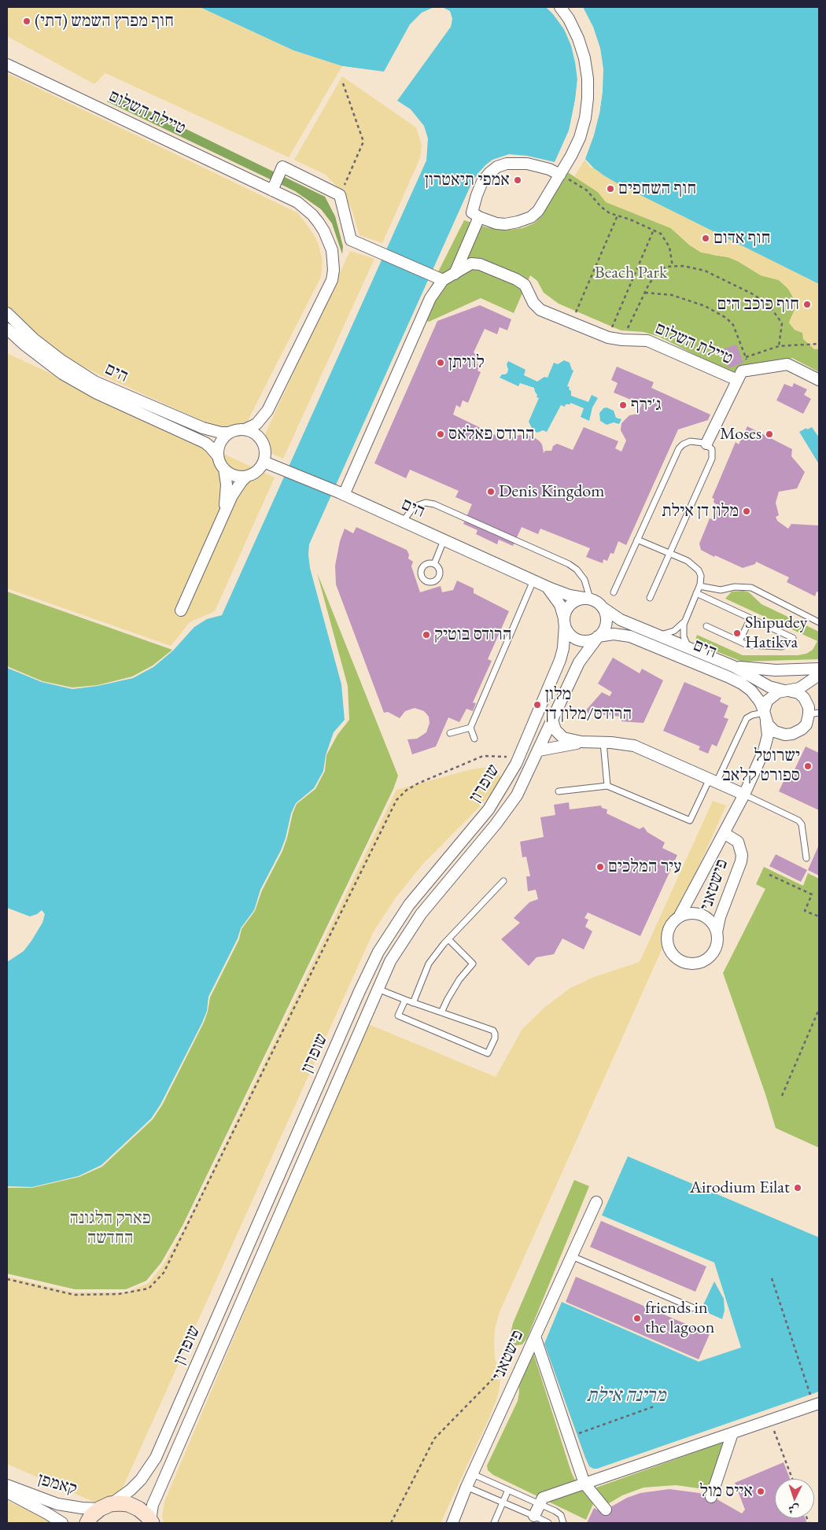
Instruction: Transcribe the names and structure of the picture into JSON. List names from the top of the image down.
{
  "streets": {
    "street": [
      "טיילת השלום",
      "הים",
      "שופרון",
      "פישטאני",
      "קאמפן"
    ]
  },
  "crossings": [
    ["הים", "שופרון"],
    ["הים", "פישטאני"],
    ["שופרון", "קאמפן"]
  ],
  "water": ["מרינה אילת"],
  "parks": ["Beach Park", "פארק הלגונה החדשה"],
  "places": [
    "חוף מפרץ השמש (דתי)",
    "אמפי תיאטרון",
    "חוף השחפים",
    "חוף אדום",
    "חוף כוכב הים",
    "לוויתן",
    "ג'ירף",
    "הרודס פאלאס",
    "Moses",
    "Denis Kingdom",
    "מלון דן אילת",
    "Shipudey Hatikva",
    "הרודס בוטיק",
    "מלון הרודס/מלון דן",
    "ישרוטל ספורט קלאב",
    "עיר המלכים",
    "Airodium Eilat",
    "friends in the lagoon",
    "אייס מול"
  ],
  "north": "bottom"
}
